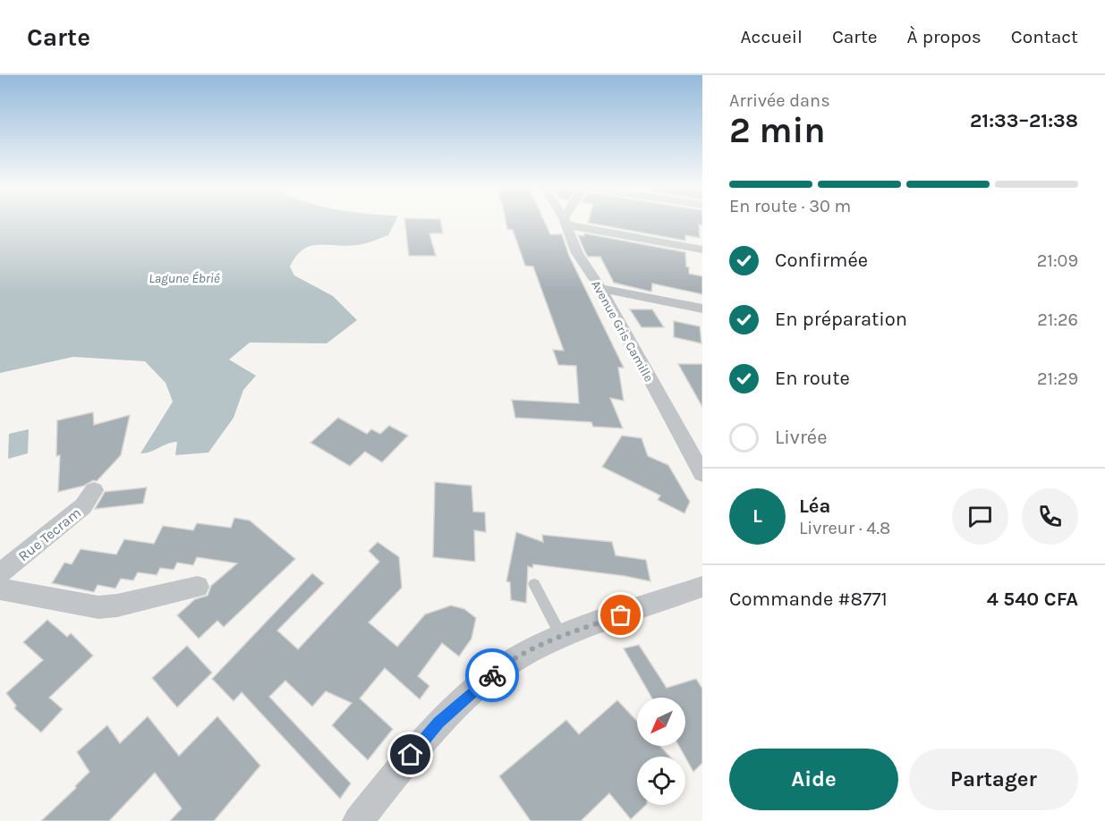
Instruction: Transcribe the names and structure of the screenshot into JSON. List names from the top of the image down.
{
  "streets": {
    "street": ["Avenue Gris Camille", "Rue Tecram"]
  },
  "water": ["Lagune Ébrié"],
  "north": "bottom left",
  "page": {
    "header": "Carte",
    "nav": [
      "Accueil",
      "Carte",
      "À propos",
      "Contact"
    ],
    "heading": ["2 min", "Arrivée dans", "21:33–21:38"],
    "panel": [
      "Léa",
      "Livreur · 4.8",
      "Commande #8771",
      "4 540 CFA"
    ],
    "bar": "En route · 30 m",
    "list": [
      ["Confirmée", "21:09"],
      ["En préparation", "21:26"],
      ["En route", "21:29"],
      "Livrée"
    ],
    "round": "L",
    "buttons": ["Aide", "Partager"]
  }
}
